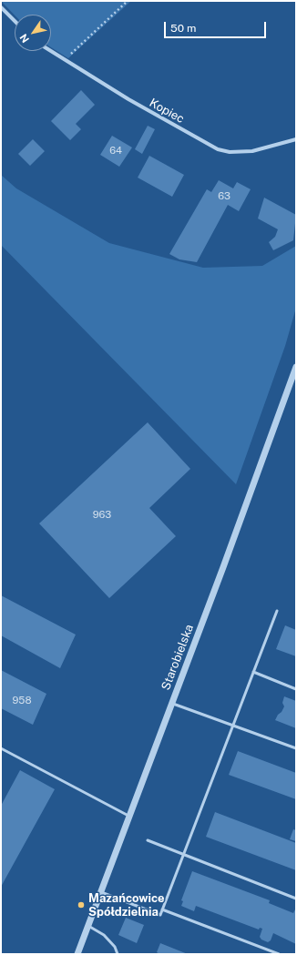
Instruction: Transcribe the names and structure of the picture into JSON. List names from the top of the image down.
{
  "streets": {
    "street": ["Kopiec", "Starobielska"]
  },
  "places": ["Mazańcowice Spółdzielnia"],
  "house_numbers": [
    "64",
    "63",
    "963",
    "958"
  ],
  "scale_bar": "50 m",
  "north": "bottom left"
}
